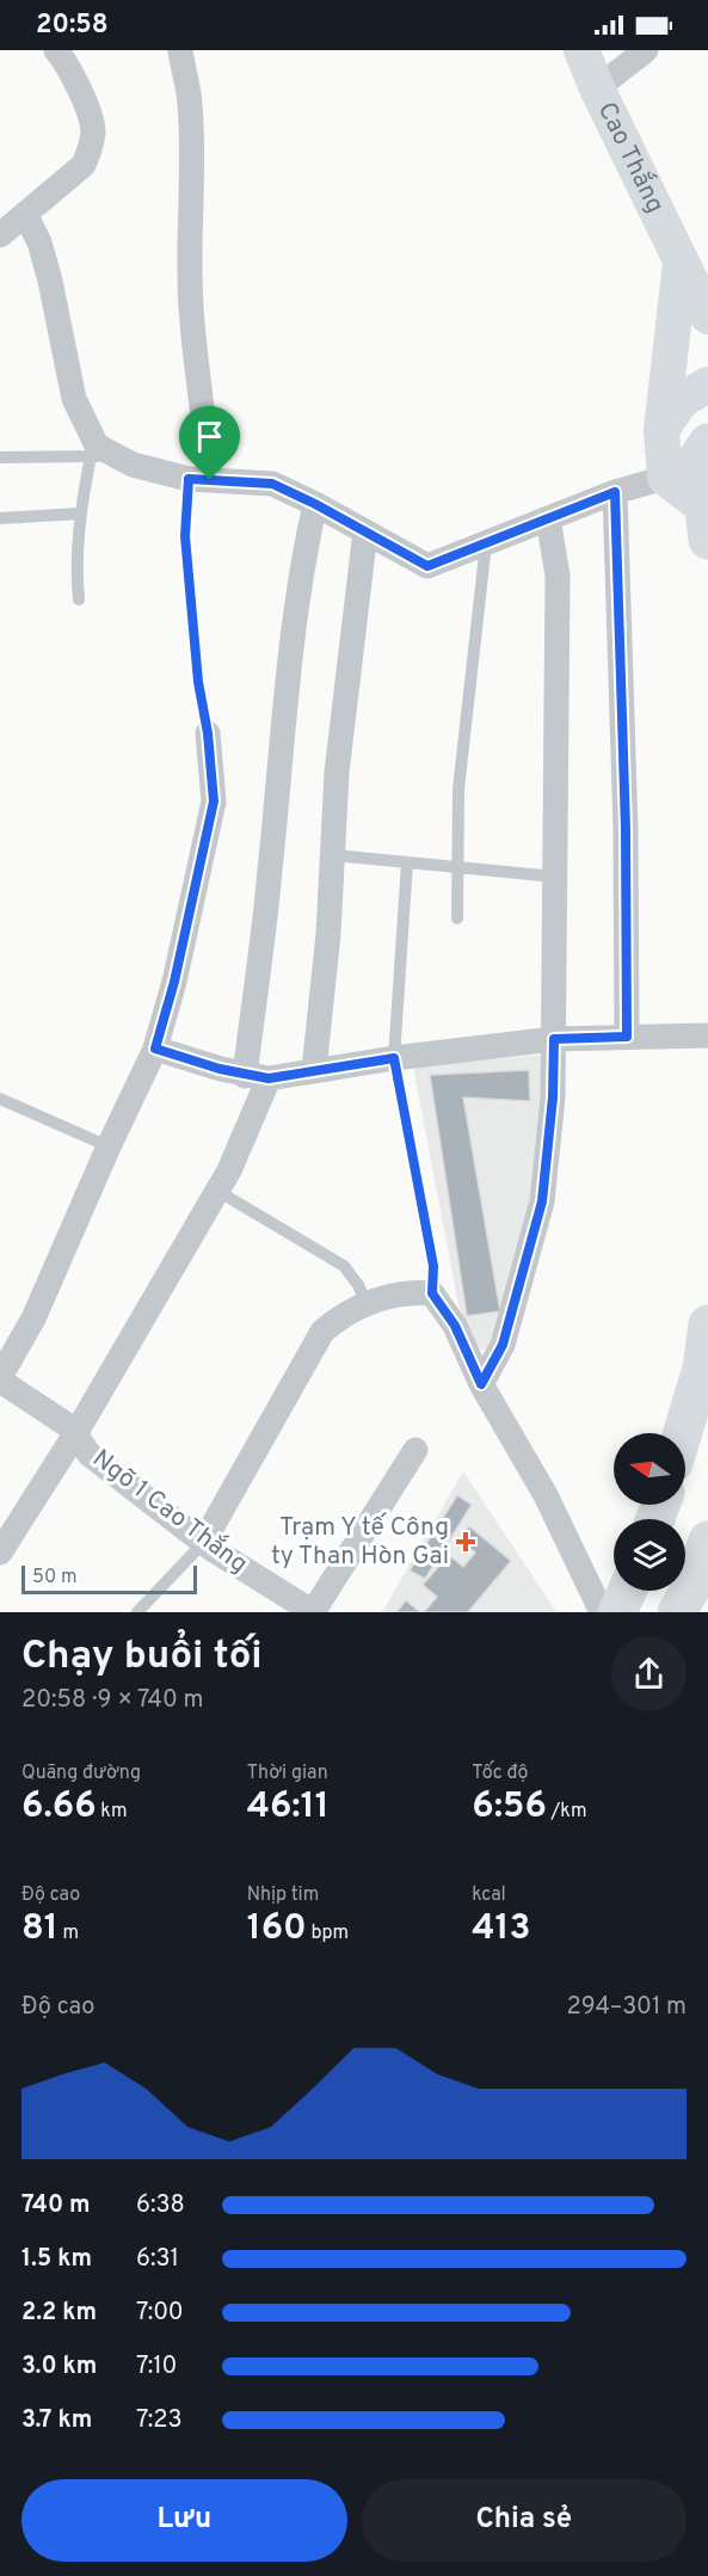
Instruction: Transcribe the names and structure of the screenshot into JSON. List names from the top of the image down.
{
  "streets": {
    "main road": ["Cao Thắng"],
    "street": ["Ngõ 1 Cao Thắng"]
  },
  "places": {
    "health": ["Trạm Y tế Công ty Than Hòn Gai"]
  },
  "scale_bar": "50 m",
  "north": "left",
  "page": {
    "status": "20:58",
    "scale": "50 m",
    "heading": ["Chạy buổi tối", "20:58 · 9 × 740 m"],
    "stats": [
      ["Quãng đường", "6.66 km"],
      ["Thời gian", "46:11"],
      ["Tốc độ", "6:56 /km"],
      ["Độ cao", "81 m"],
      ["Nhịp tim", "160 bpm"],
      ["kcal", "413"]
    ],
    "chart": ["Độ cao", "294–301 m"],
    "list": [
      {
        "name": "740 m",
        "note": "6:38"
      },
      {
        "name": "1.5 km",
        "note": "6:31"
      },
      {
        "name": "2.2 km",
        "note": "7:00"
      },
      {
        "name": "3.0 km",
        "note": "7:10"
      },
      {
        "name": "3.7 km",
        "note": "7:23"
      }
    ],
    "buttons": ["Lưu", "Chia sẻ"]
  }
}
